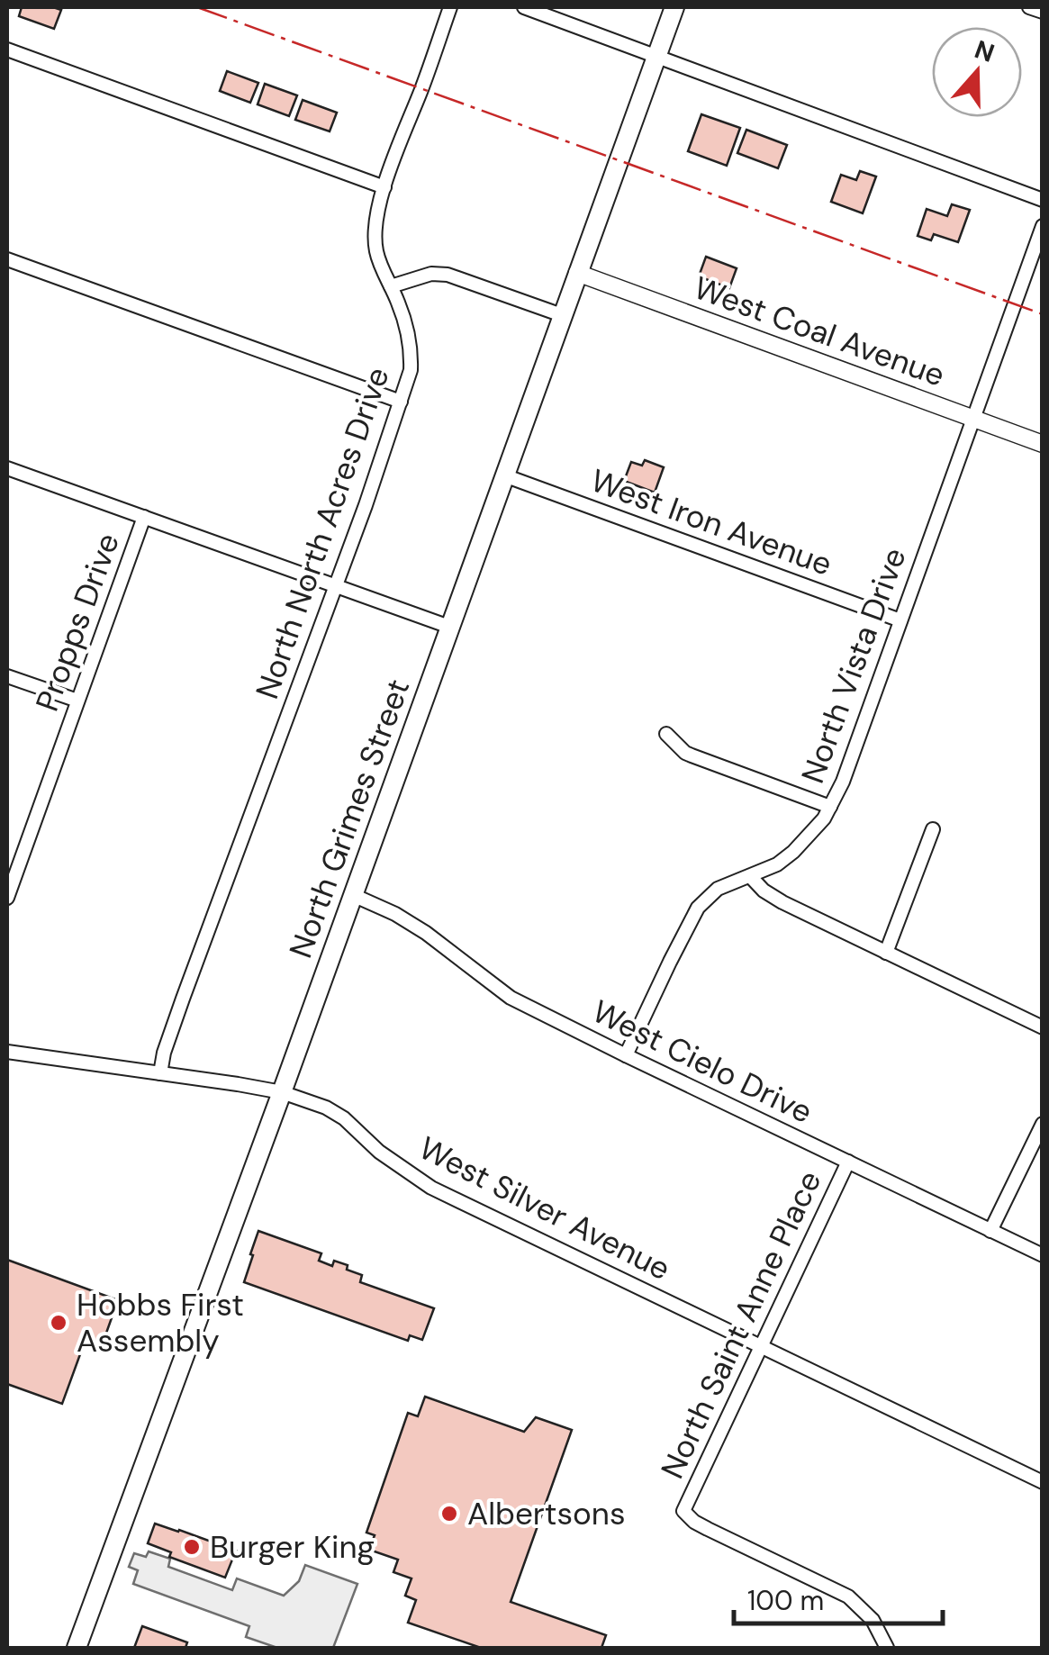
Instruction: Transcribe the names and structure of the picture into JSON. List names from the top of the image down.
{
  "streets": {
    "main road": ["North Grimes Street"],
    "street": [
      "West Coal Avenue",
      "West Iron Avenue",
      "North North Acres Drive",
      "Propps Drive",
      "North Vista Drive",
      "West Cielo Drive",
      "West Silver Avenue",
      "North Saint Anne Place"
    ]
  },
  "crossings": [
    ["West Coal Avenue", "North Vista Drive"],
    ["West Coal Avenue", "North Grimes Street"],
    ["West Iron Avenue", "North Vista Drive"],
    ["West Iron Avenue", "North Grimes Street"],
    ["North North Acres Drive", "West Silver Avenue"],
    ["North Vista Drive", "West Cielo Drive"],
    ["North Grimes Street", "West Cielo Drive"],
    ["North Grimes Street", "West Silver Avenue"],
    ["West Cielo Drive", "North Saint Anne Place"],
    ["West Silver Avenue", "North Saint Anne Place"]
  ],
  "places": ["Hobbs First Assembly", "Albertsons", "Burger King"],
  "scale_bar": "100 m",
  "north": "top"
}
